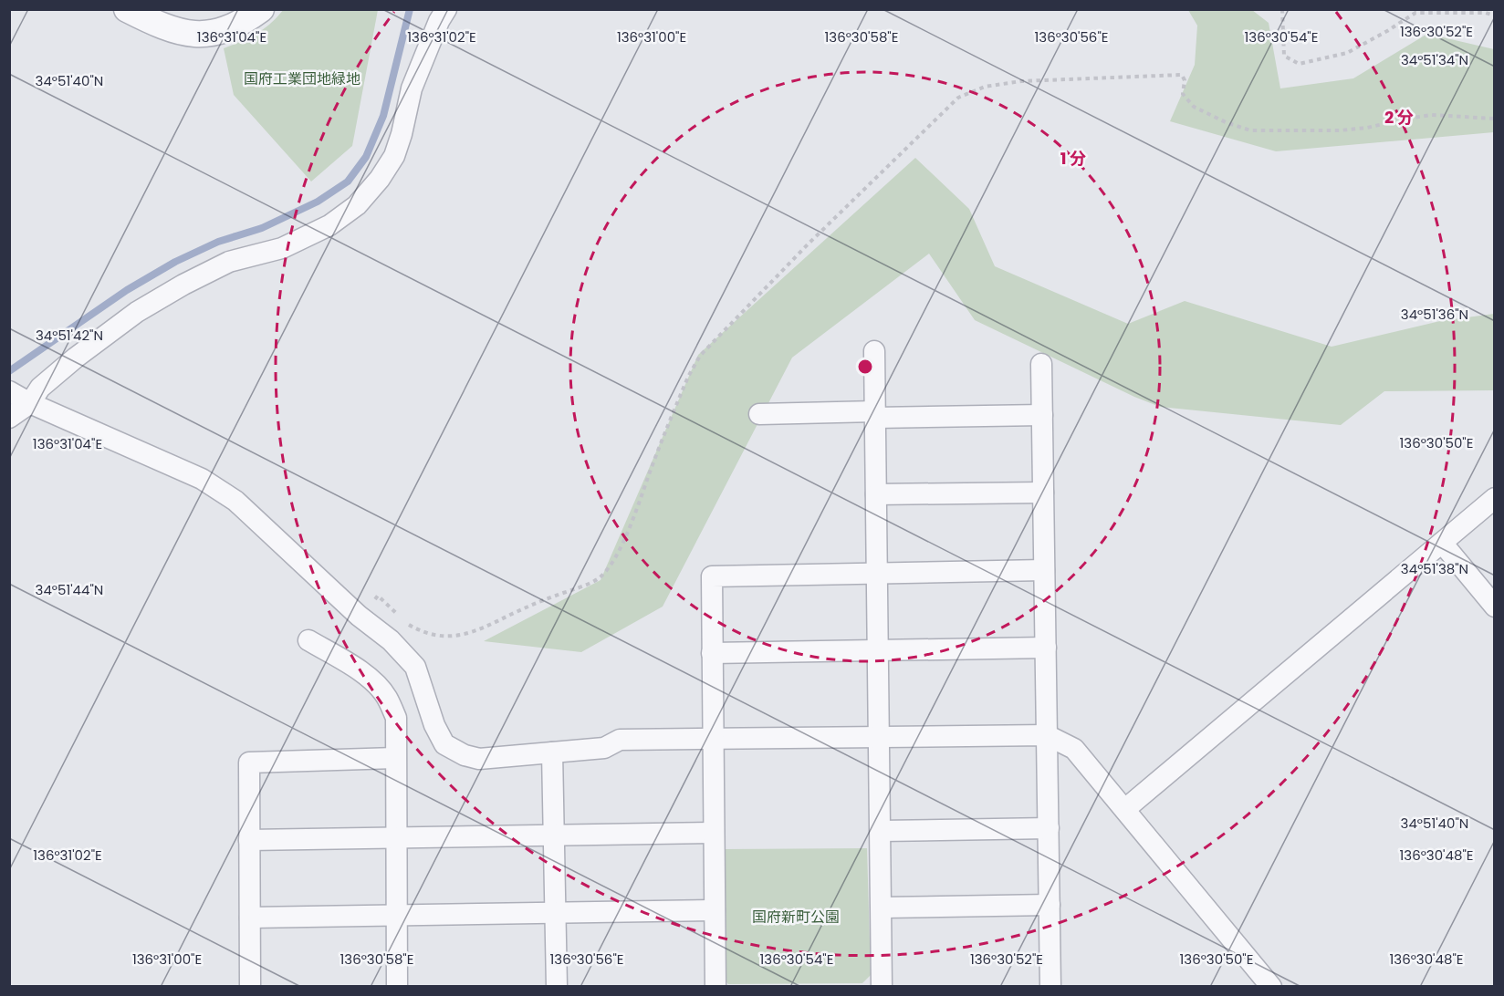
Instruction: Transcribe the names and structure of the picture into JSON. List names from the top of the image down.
{
  "parks": ["国府工業団地緑地", "国府新町公園"],
  "coordinates": [
    "136°30'52\"E",
    "136°31'04\"E",
    "136°31'02\"E",
    "136°31'00\"E",
    "136°30'58\"E",
    "136°30'56\"E",
    "136°30'54\"E",
    "34°51'34\"N",
    "34°51'40\"N",
    "34°51'36\"N",
    "34°51'42\"N",
    "136°30'50\"E",
    "34°51'38\"N",
    "34°51'44\"N",
    "136°30'48\"E"
  ],
  "rings": ["2 分", "1 分"]
}
